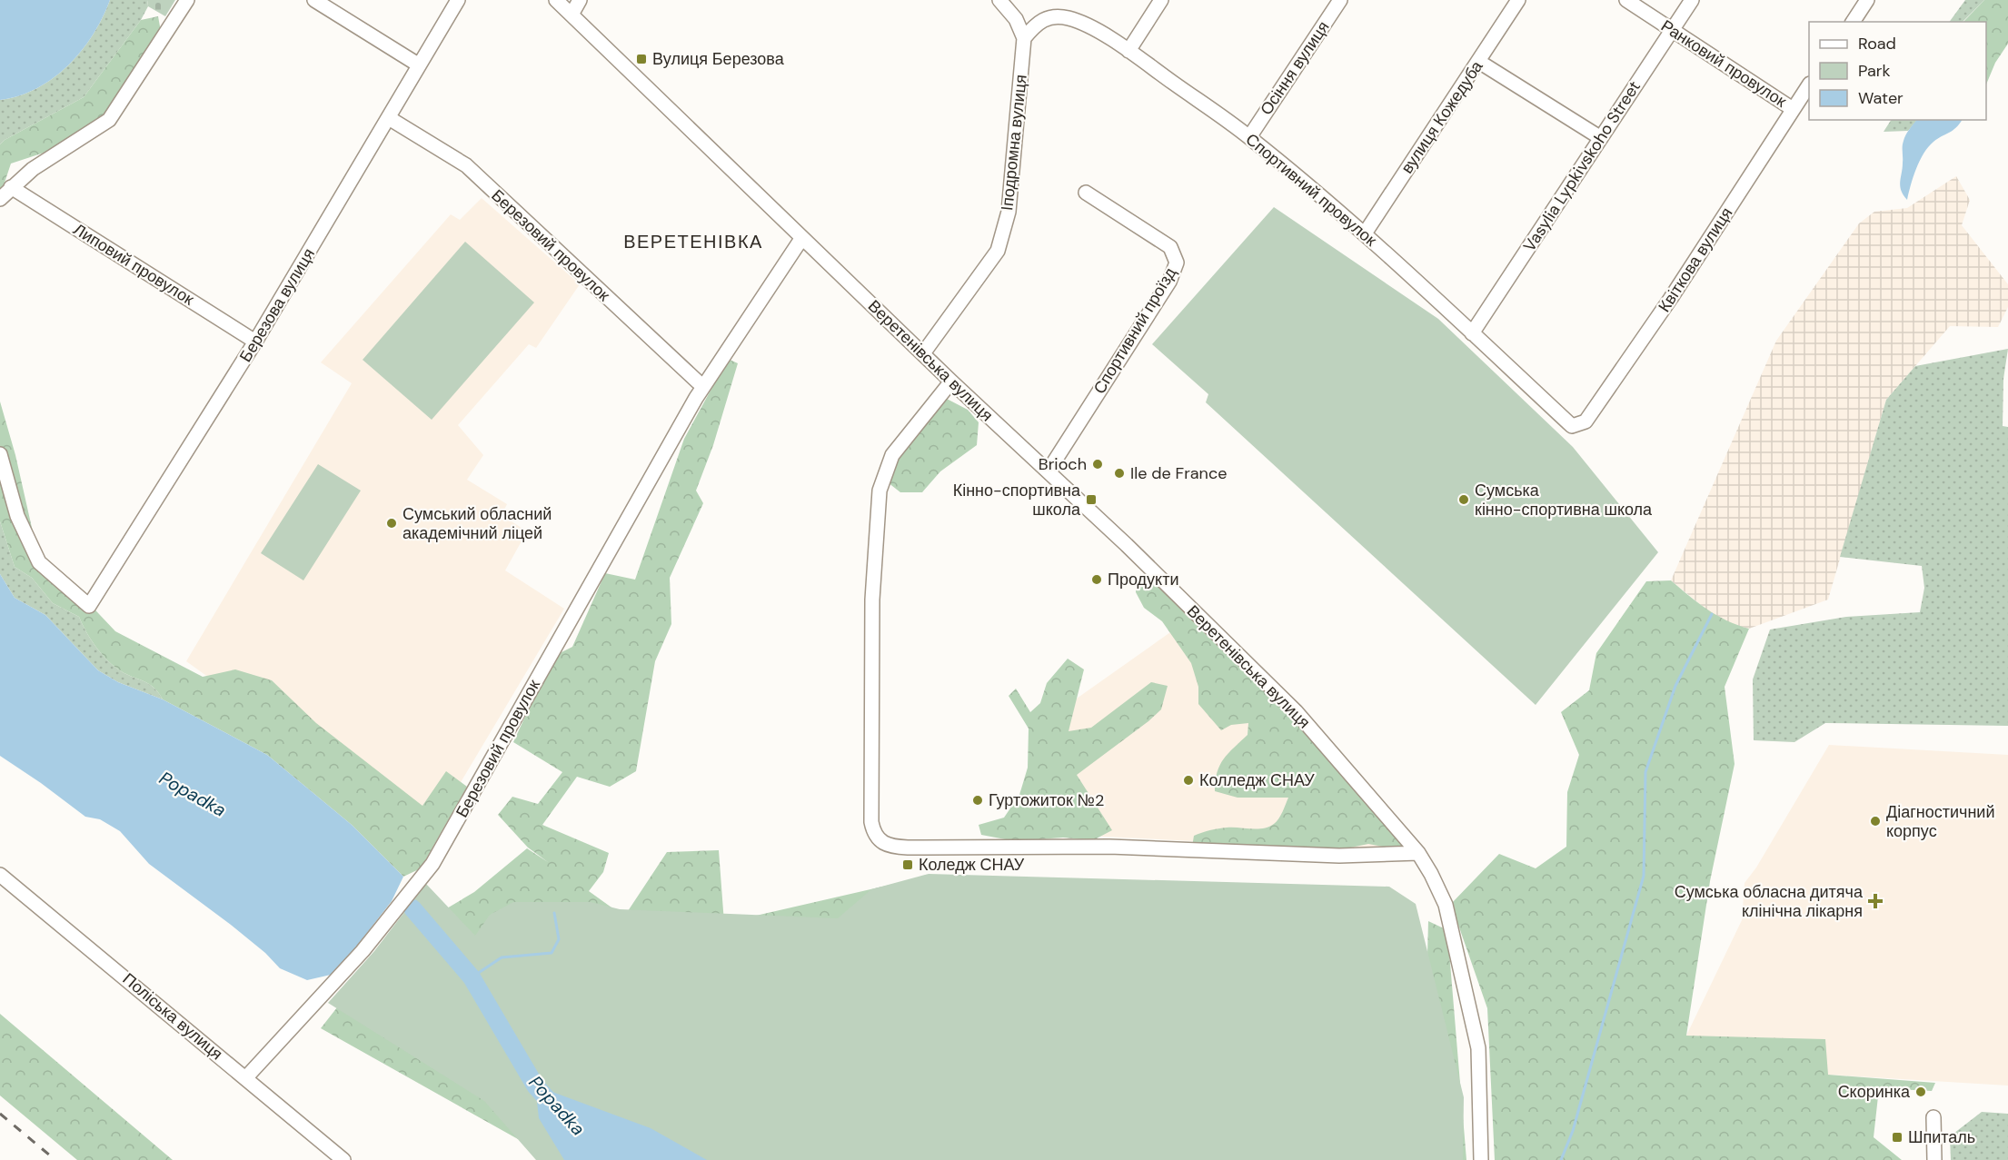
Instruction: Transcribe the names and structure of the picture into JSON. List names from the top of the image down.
{
  "streets": {
    "street": [
      "Ранковий провулок",
      "Осіння вулиця",
      "вулиця Кожедуба",
      "Іподромна вулиця",
      "Vasylia Lypkivskoho Street",
      "Спортивний провулок",
      "Березовий провулок",
      "Квіткова вулиця",
      "Липовий провулок",
      "Березова вулиця",
      "Спортивний проїзд",
      "Веретенівська вулиця",
      "Поліська вулиця"
    ]
  },
  "crossings": [
    ["Ранковий провулок", "Vasylia Lypkivskoho Street"],
    ["Ранковий провулок", "Квіткова вулиця"],
    ["Осіння вулиця", "Спортивний провулок"],
    ["вулиця Кожедуба", "Спортивний провулок"],
    ["Іподромна вулиця", "Спортивний провулок"],
    ["Іподромна вулиця", "Веретенівська вулиця"],
    ["Vasylia Lypkivskoho Street", "Спортивний провулок"],
    ["Спортивний провулок", "Квіткова вулиця"],
    ["Березовий провулок", "Березова вулиця"],
    ["Березовий провулок", "Веретенівська вулиця"],
    ["Березовий провулок", "Поліська вулиця"],
    ["Липовий провулок", "Березова вулиця"],
    ["Спортивний проїзд", "Веретенівська вулиця"]
  ],
  "districts": ["ВЕРЕТЕНІВКА"],
  "water": ["Popadka"],
  "places": {
    "transit": [
      "Вулиця Березова",
      "Кінно-спортивна школа",
      "Коледж СНАУ",
      "Шпиталь"
    ],
    "other": [
      "Brioch",
      "Ile de France",
      "Сумська кінно-спортивна школа",
      "Сумський обласний академічний ліцей",
      "Продукти",
      "Колледж СНАУ",
      "Гуртожиток №2",
      "Діагностичний корпус",
      "Скоринка"
    ],
    "health": ["Сумська обласна дитяча клінічна лікарня"]
  },
  "legend": ["Road", "Park", "Water"]
}
